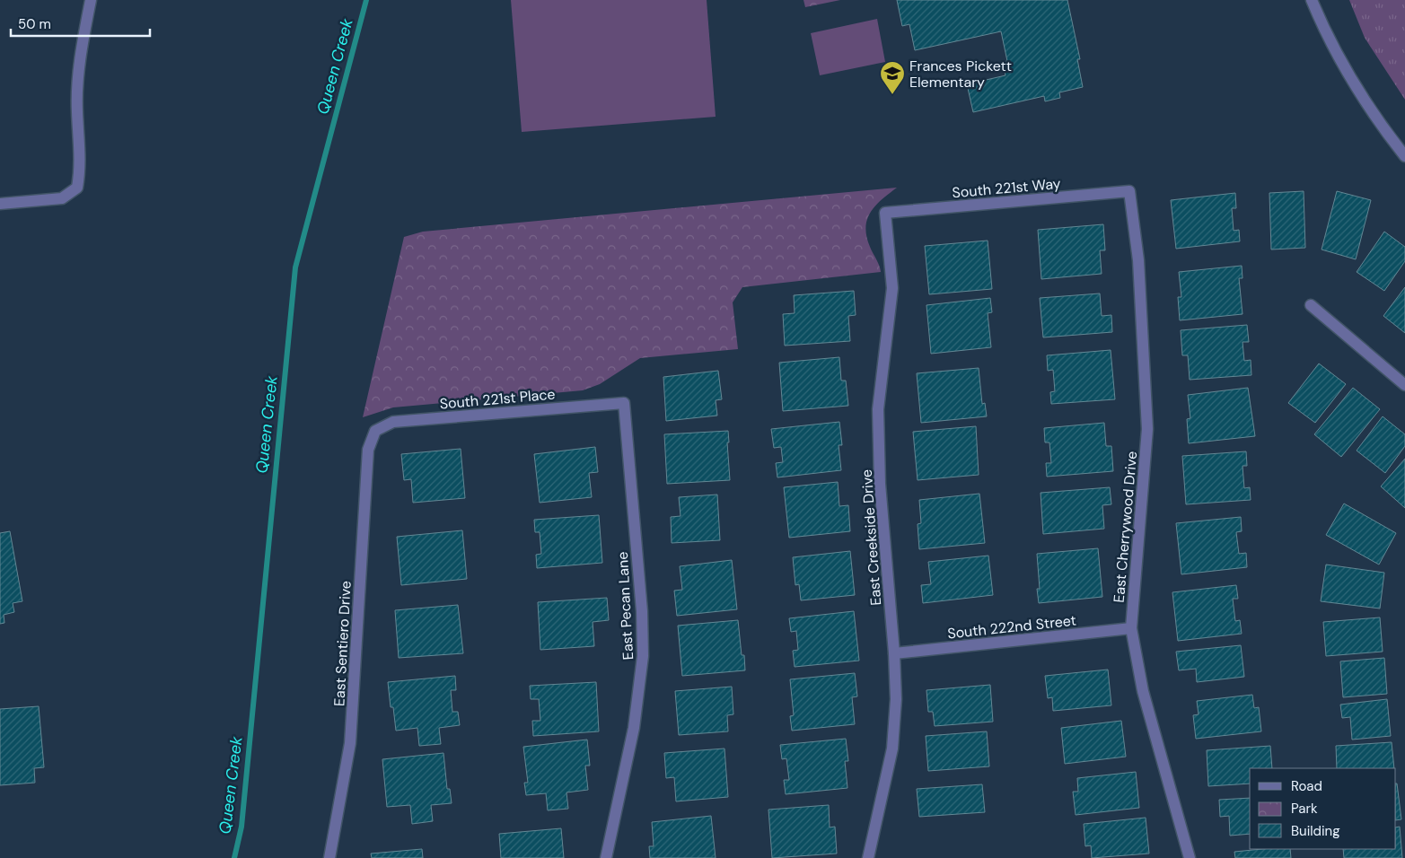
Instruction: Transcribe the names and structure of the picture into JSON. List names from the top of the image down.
{
  "streets": {
    "street": [
      "South 221st Way",
      "South 221st Place",
      "East Cherrywood Drive",
      "East Creekside Drive",
      "East Pecan Lane",
      "South 222nd Street",
      "East Sentiero Drive"
    ]
  },
  "crossings": [
    ["South 221st Way", "East Cherrywood Drive"],
    ["South 221st Way", "East Creekside Drive"],
    ["South 221st Place", "East Pecan Lane"],
    ["South 221st Place", "East Sentiero Drive"],
    ["East Cherrywood Drive", "South 222nd Street"],
    ["East Creekside Drive", "South 222nd Street"]
  ],
  "water": ["Queen Creek"],
  "places": {
    "school or university": ["Frances Pickett Elementary"]
  },
  "legend": ["Road", "Park", "Building"],
  "scale_bar": "50 m"
}
